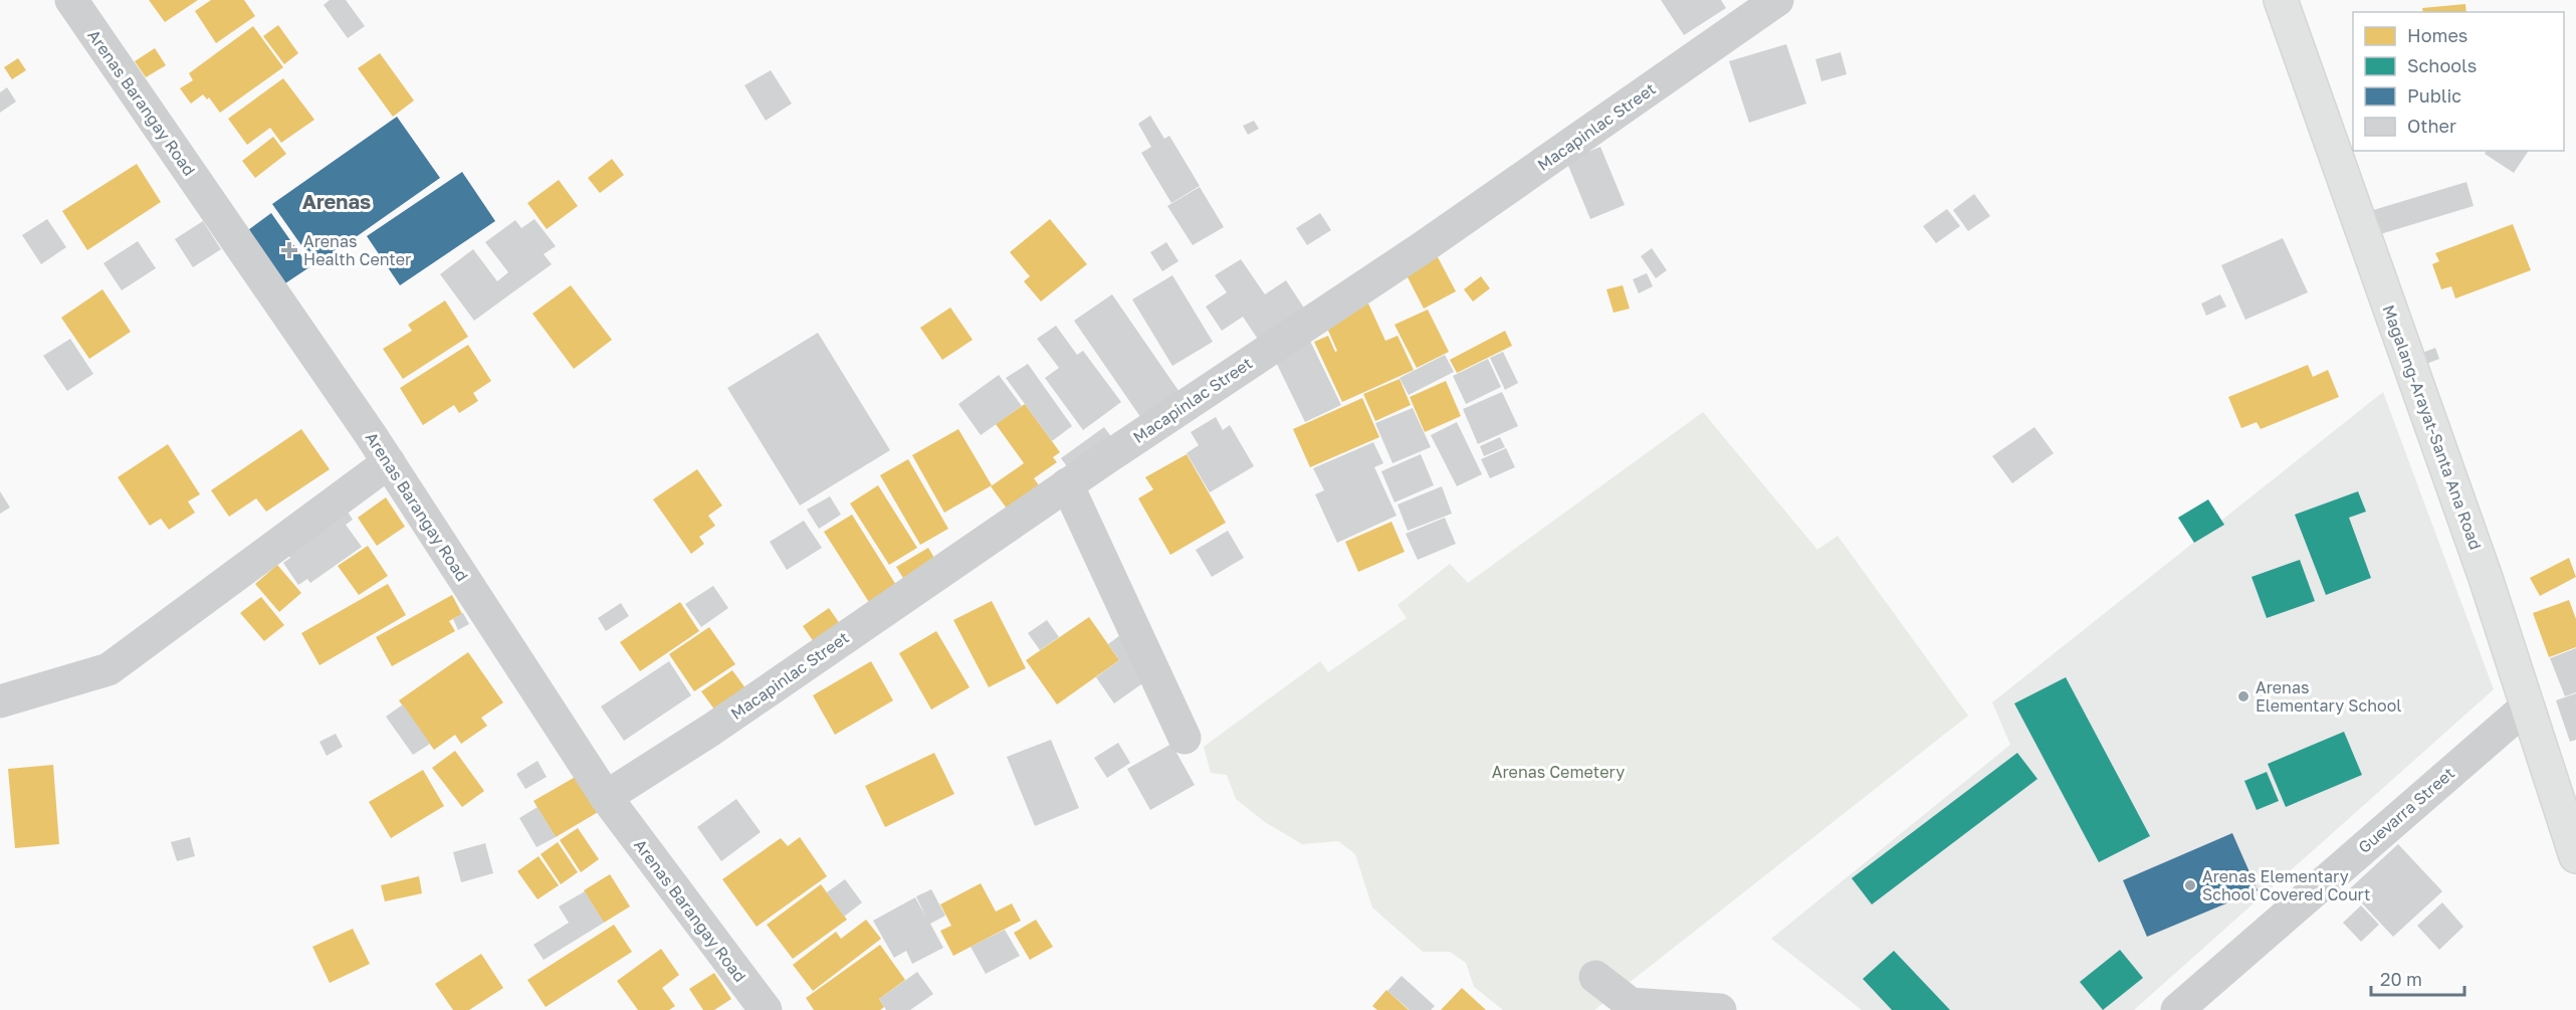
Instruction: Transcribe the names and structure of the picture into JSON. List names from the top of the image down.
{
  "streets": {
    "main road": ["Magalang-Arayat-Santa Ana Road"],
    "street": ["Arenas Barangay Road", "Macapinlac Street", "Guevarra Street"]
  },
  "crossings": [
    ["Arenas Barangay Road", "Macapinlac Street"],
    ["Magalang-Arayat-Santa Ana Road", "Guevarra Street"]
  ],
  "districts": ["Arenas"],
  "parks": ["Arenas Cemetery"],
  "places": {
    "health": ["Arenas Health Center"],
    "other": ["Arenas Elementary School", "Arenas Elementary School Covered Court"]
  },
  "legend": [
    "Homes",
    "Schools",
    "Public",
    "Other"
  ],
  "scale_bar": "20 m"
}
